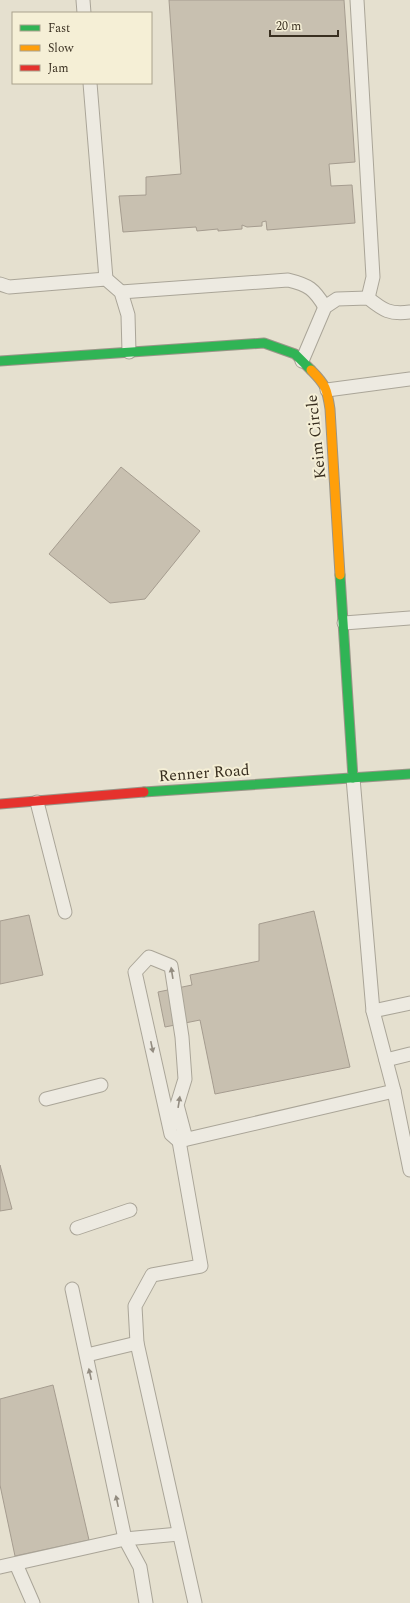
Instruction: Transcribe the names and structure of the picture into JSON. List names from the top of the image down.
{
  "streets": {
    "street": ["Keim Circle", "Renner Road"]
  },
  "crossings": [
    ["Keim Circle", "Renner Road"]
  ],
  "legend": ["Fast", "Slow", "Jam"],
  "scale_bar": "20 m"
}
